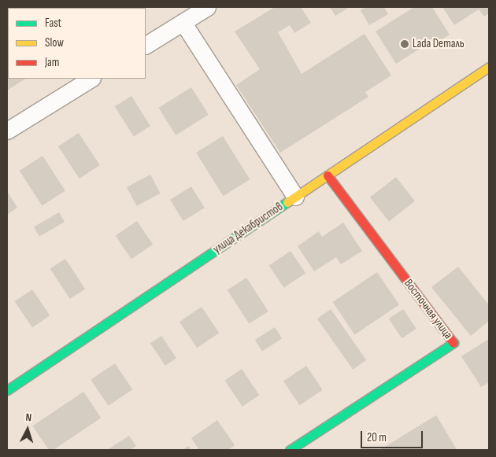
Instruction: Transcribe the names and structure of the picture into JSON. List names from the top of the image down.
{
  "streets": {
    "main road": ["улица Декабристов", "Восточная улица"]
  },
  "crossings": [
    ["улица Декабристов", "Восточная улица"]
  ],
  "places": ["Lada Dеталь"],
  "legend": ["Fast", "Slow", "Jam"],
  "scale_bar": "20 m",
  "north": "top"
}
